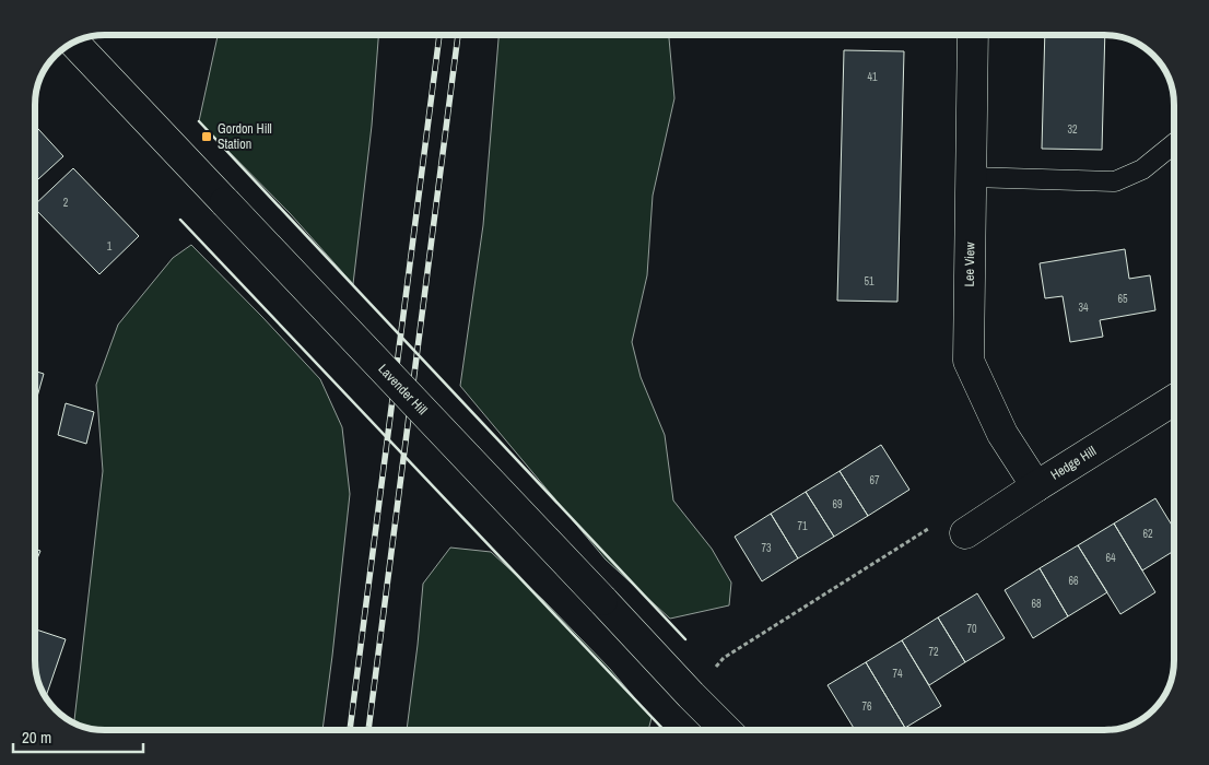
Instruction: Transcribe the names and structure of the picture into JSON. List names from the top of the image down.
{
  "streets": {
    "street": ["Lee View", "Lavender Hill", "Hedge Hill"]
  },
  "crossings": [
    ["Lee View", "Hedge Hill"]
  ],
  "places": {
    "transit": ["Gordon Hill Station"]
  },
  "house_numbers": [
    "41",
    "32",
    "2",
    "1",
    "51",
    "65",
    "34",
    "67",
    "69",
    "71",
    "62",
    "73",
    "64",
    "66",
    "68",
    "70",
    "72",
    "74",
    "76"
  ],
  "scale_bar": "20 m"
}
